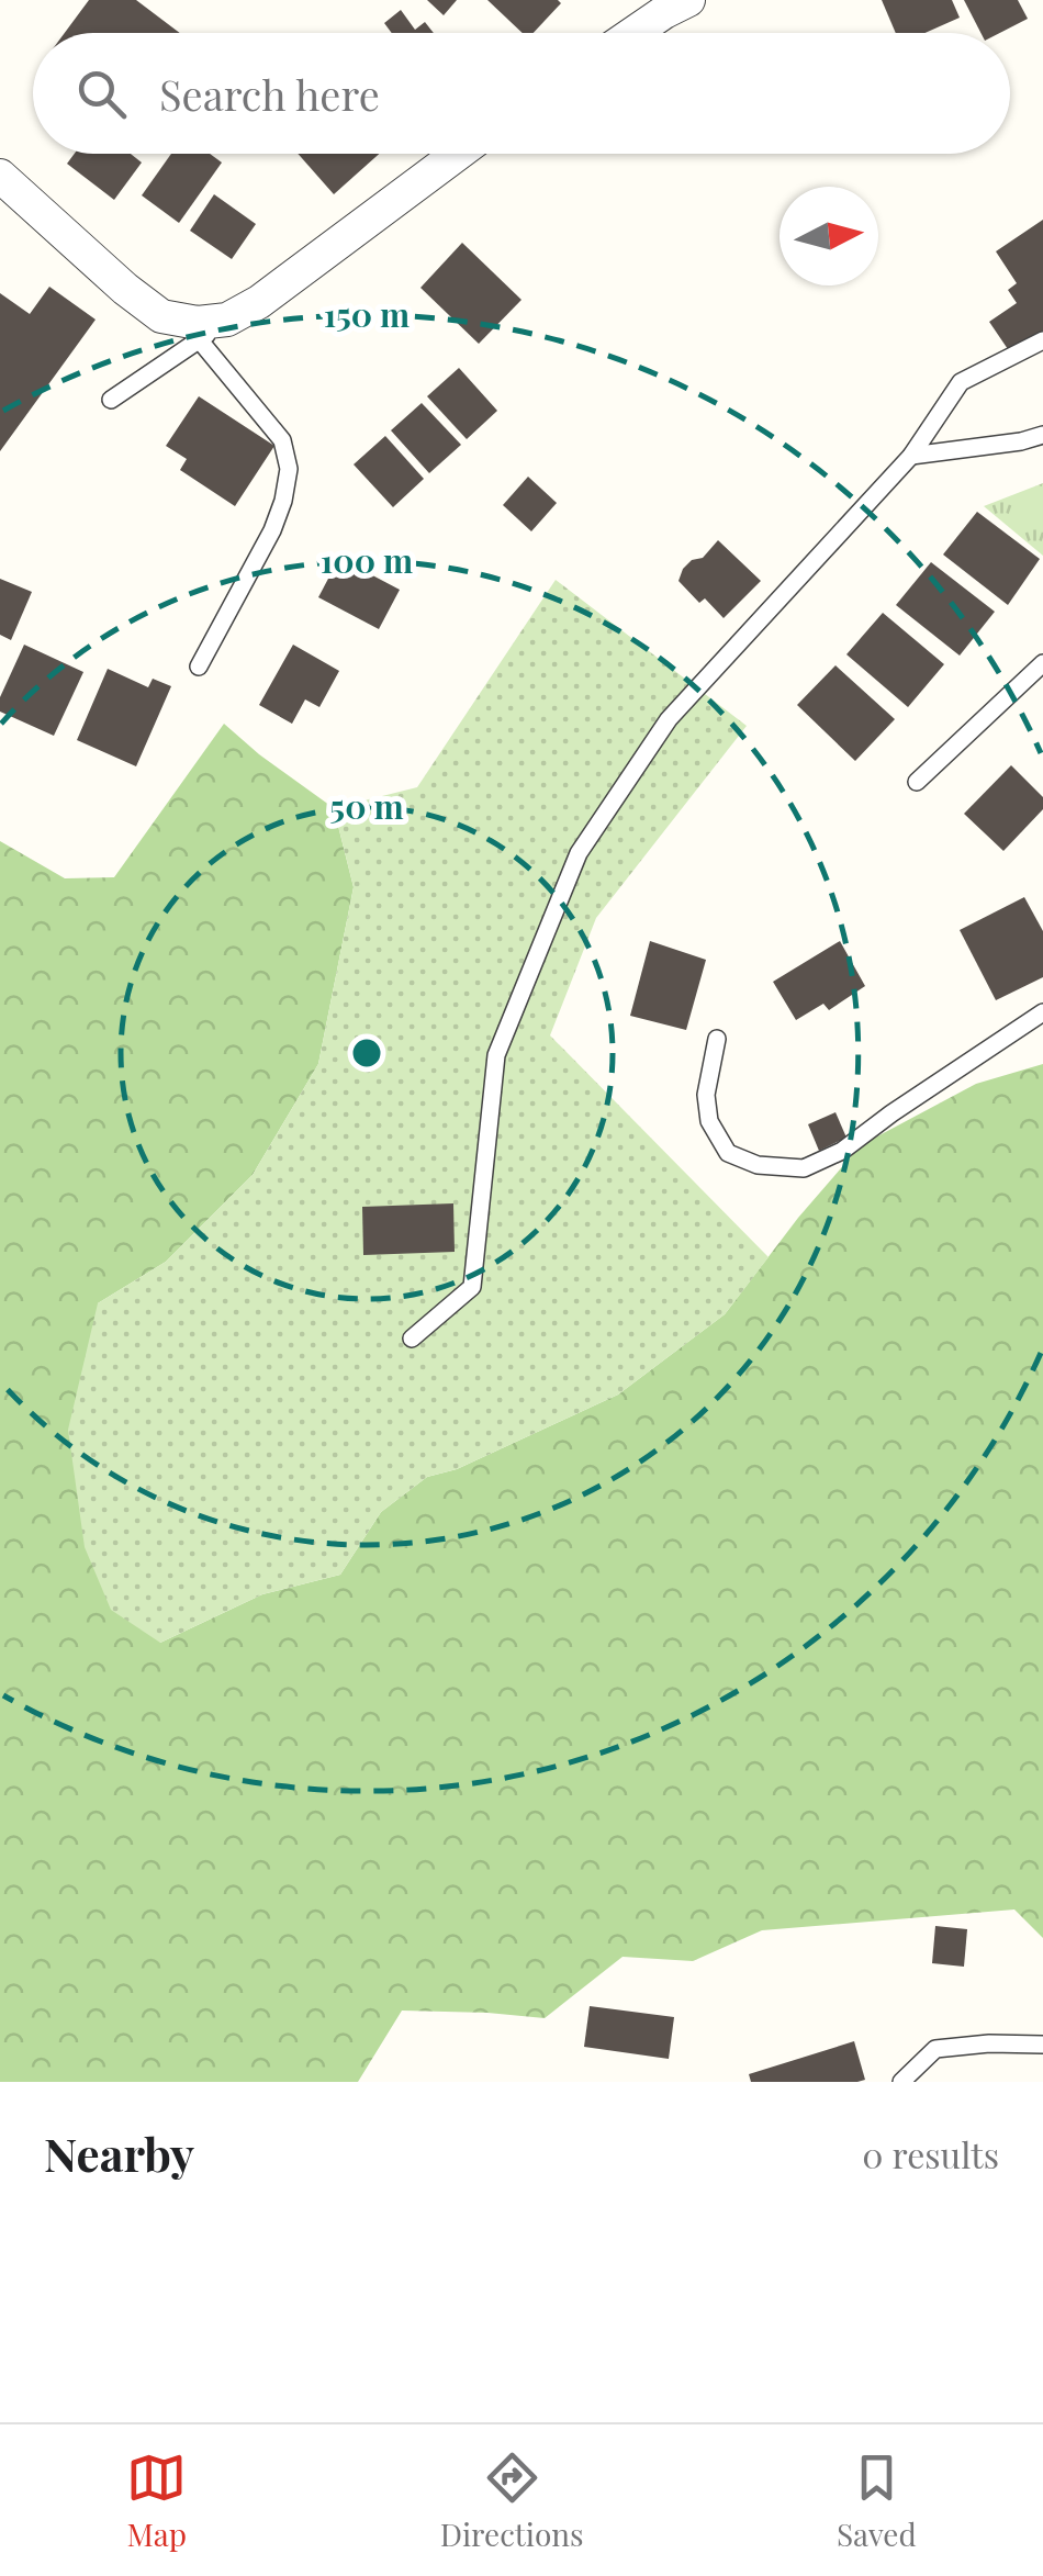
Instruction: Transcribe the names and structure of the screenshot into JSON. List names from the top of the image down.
{
  "north": "right",
  "page": {
    "search": "Search here",
    "heading": ["Nearby", "0 results"],
    "nav": ["Map", "Directions", "Saved"]
  },
  "rings": ["150 m", "100 m", "50 m"]
}
